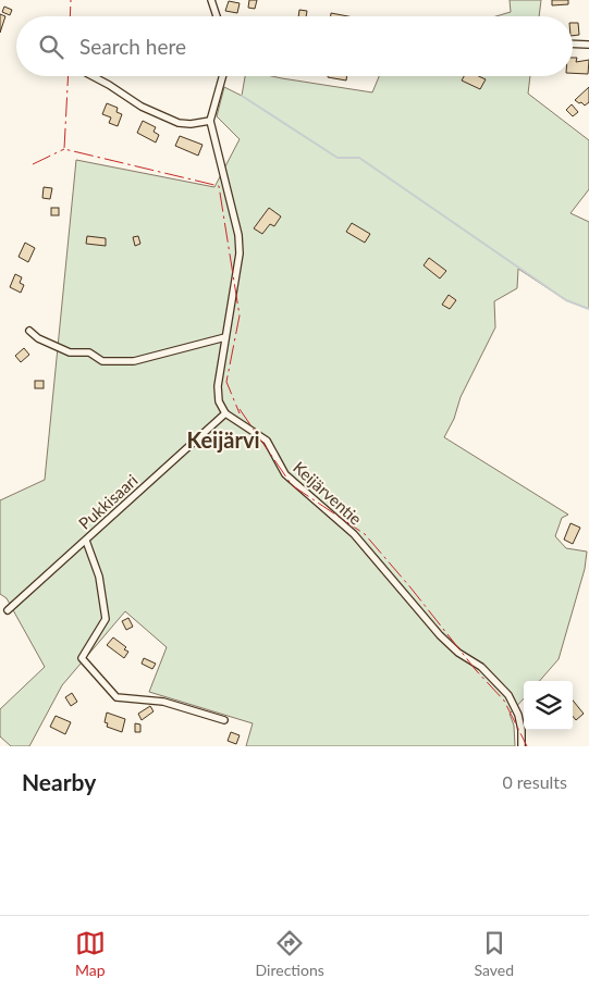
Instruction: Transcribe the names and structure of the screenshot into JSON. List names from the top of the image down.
{
  "streets": {
    "street": ["Keijärventie", "Pukkisaari"]
  },
  "crossings": [
    ["Keijärventie", "Pukkisaari"]
  ],
  "districts": ["Keijärvi"],
  "page": {
    "search": "Search here",
    "heading": ["Nearby", "0 results"],
    "nav": ["Map", "Directions", "Saved"]
  }
}
